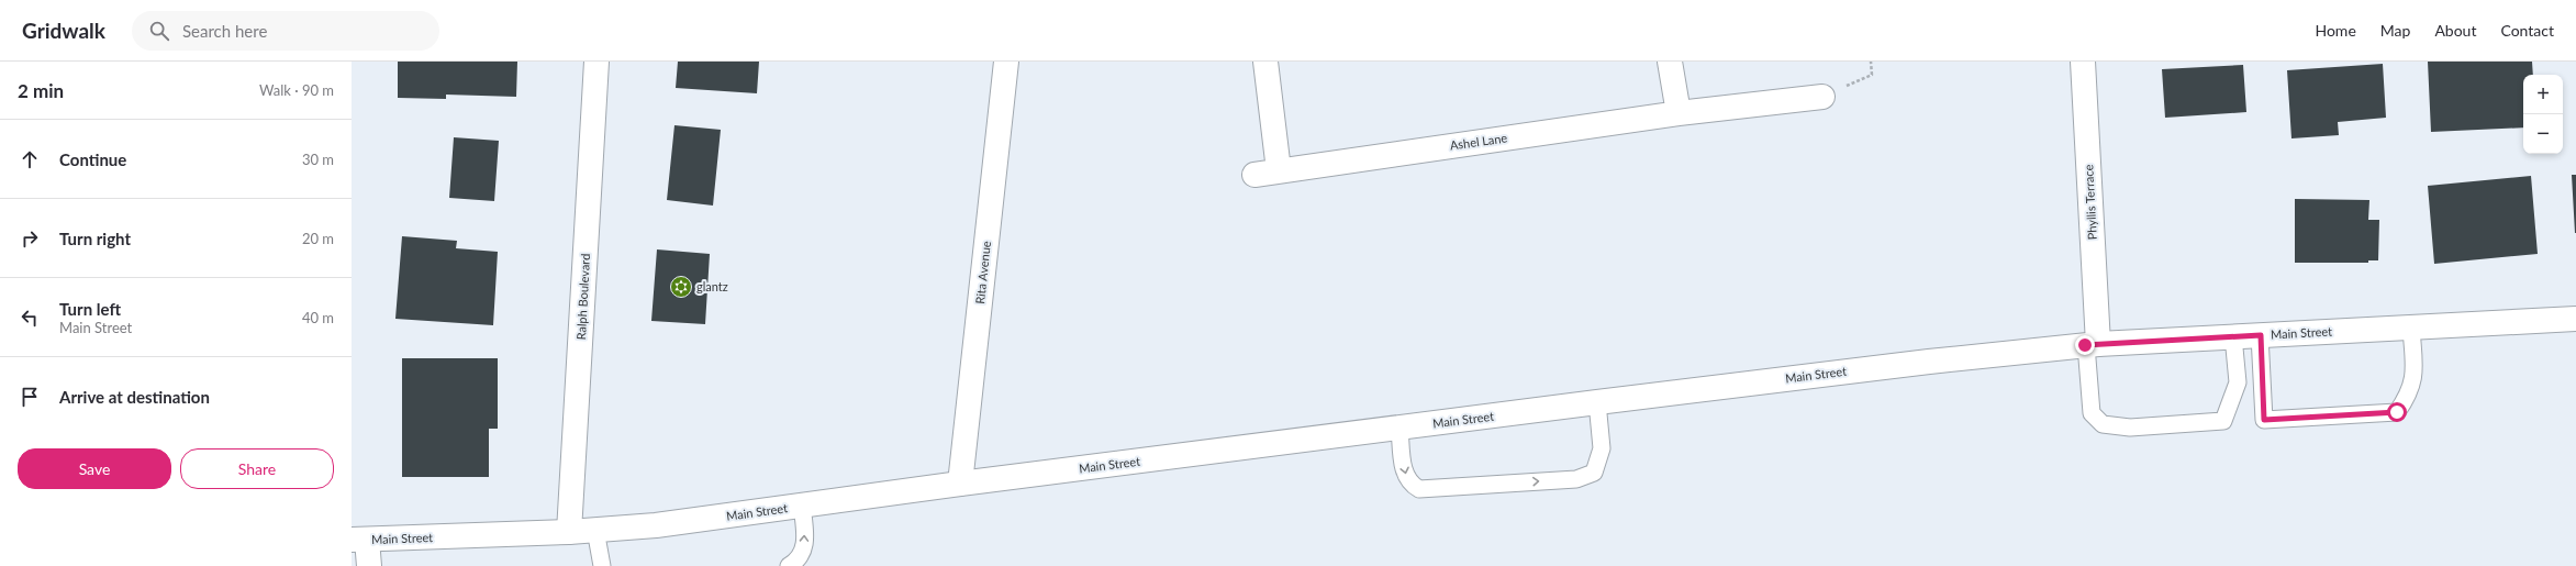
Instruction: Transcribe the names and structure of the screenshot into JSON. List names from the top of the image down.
{
  "streets": {
    "main road": [
      "Ashel Lane",
      "Phyllis Terrace",
      "Rita Avenue",
      "Ralph Boulevard",
      "Main Street"
    ]
  },
  "crossings": [
    ["Phyllis Terrace", "Main Street"],
    ["Rita Avenue", "Main Street"],
    ["Ralph Boulevard", "Main Street"]
  ],
  "places": {
    "synagogue": ["glantz"]
  },
  "page": {
    "header": "Gridwalk",
    "search": "Search here",
    "nav": [
      "Home",
      "Map",
      "About",
      "Contact"
    ],
    "heading": ["2 min", "Walk · 90 m"],
    "map_buttons": ["+", "−"],
    "list": [
      ["Continue", "30 m"],
      ["Turn right", "20 m"],
      ["Turn left", "Main Street", "40 m"],
      "Arrive at destination"
    ],
    "buttons": ["Save", "Share"]
  }
}
